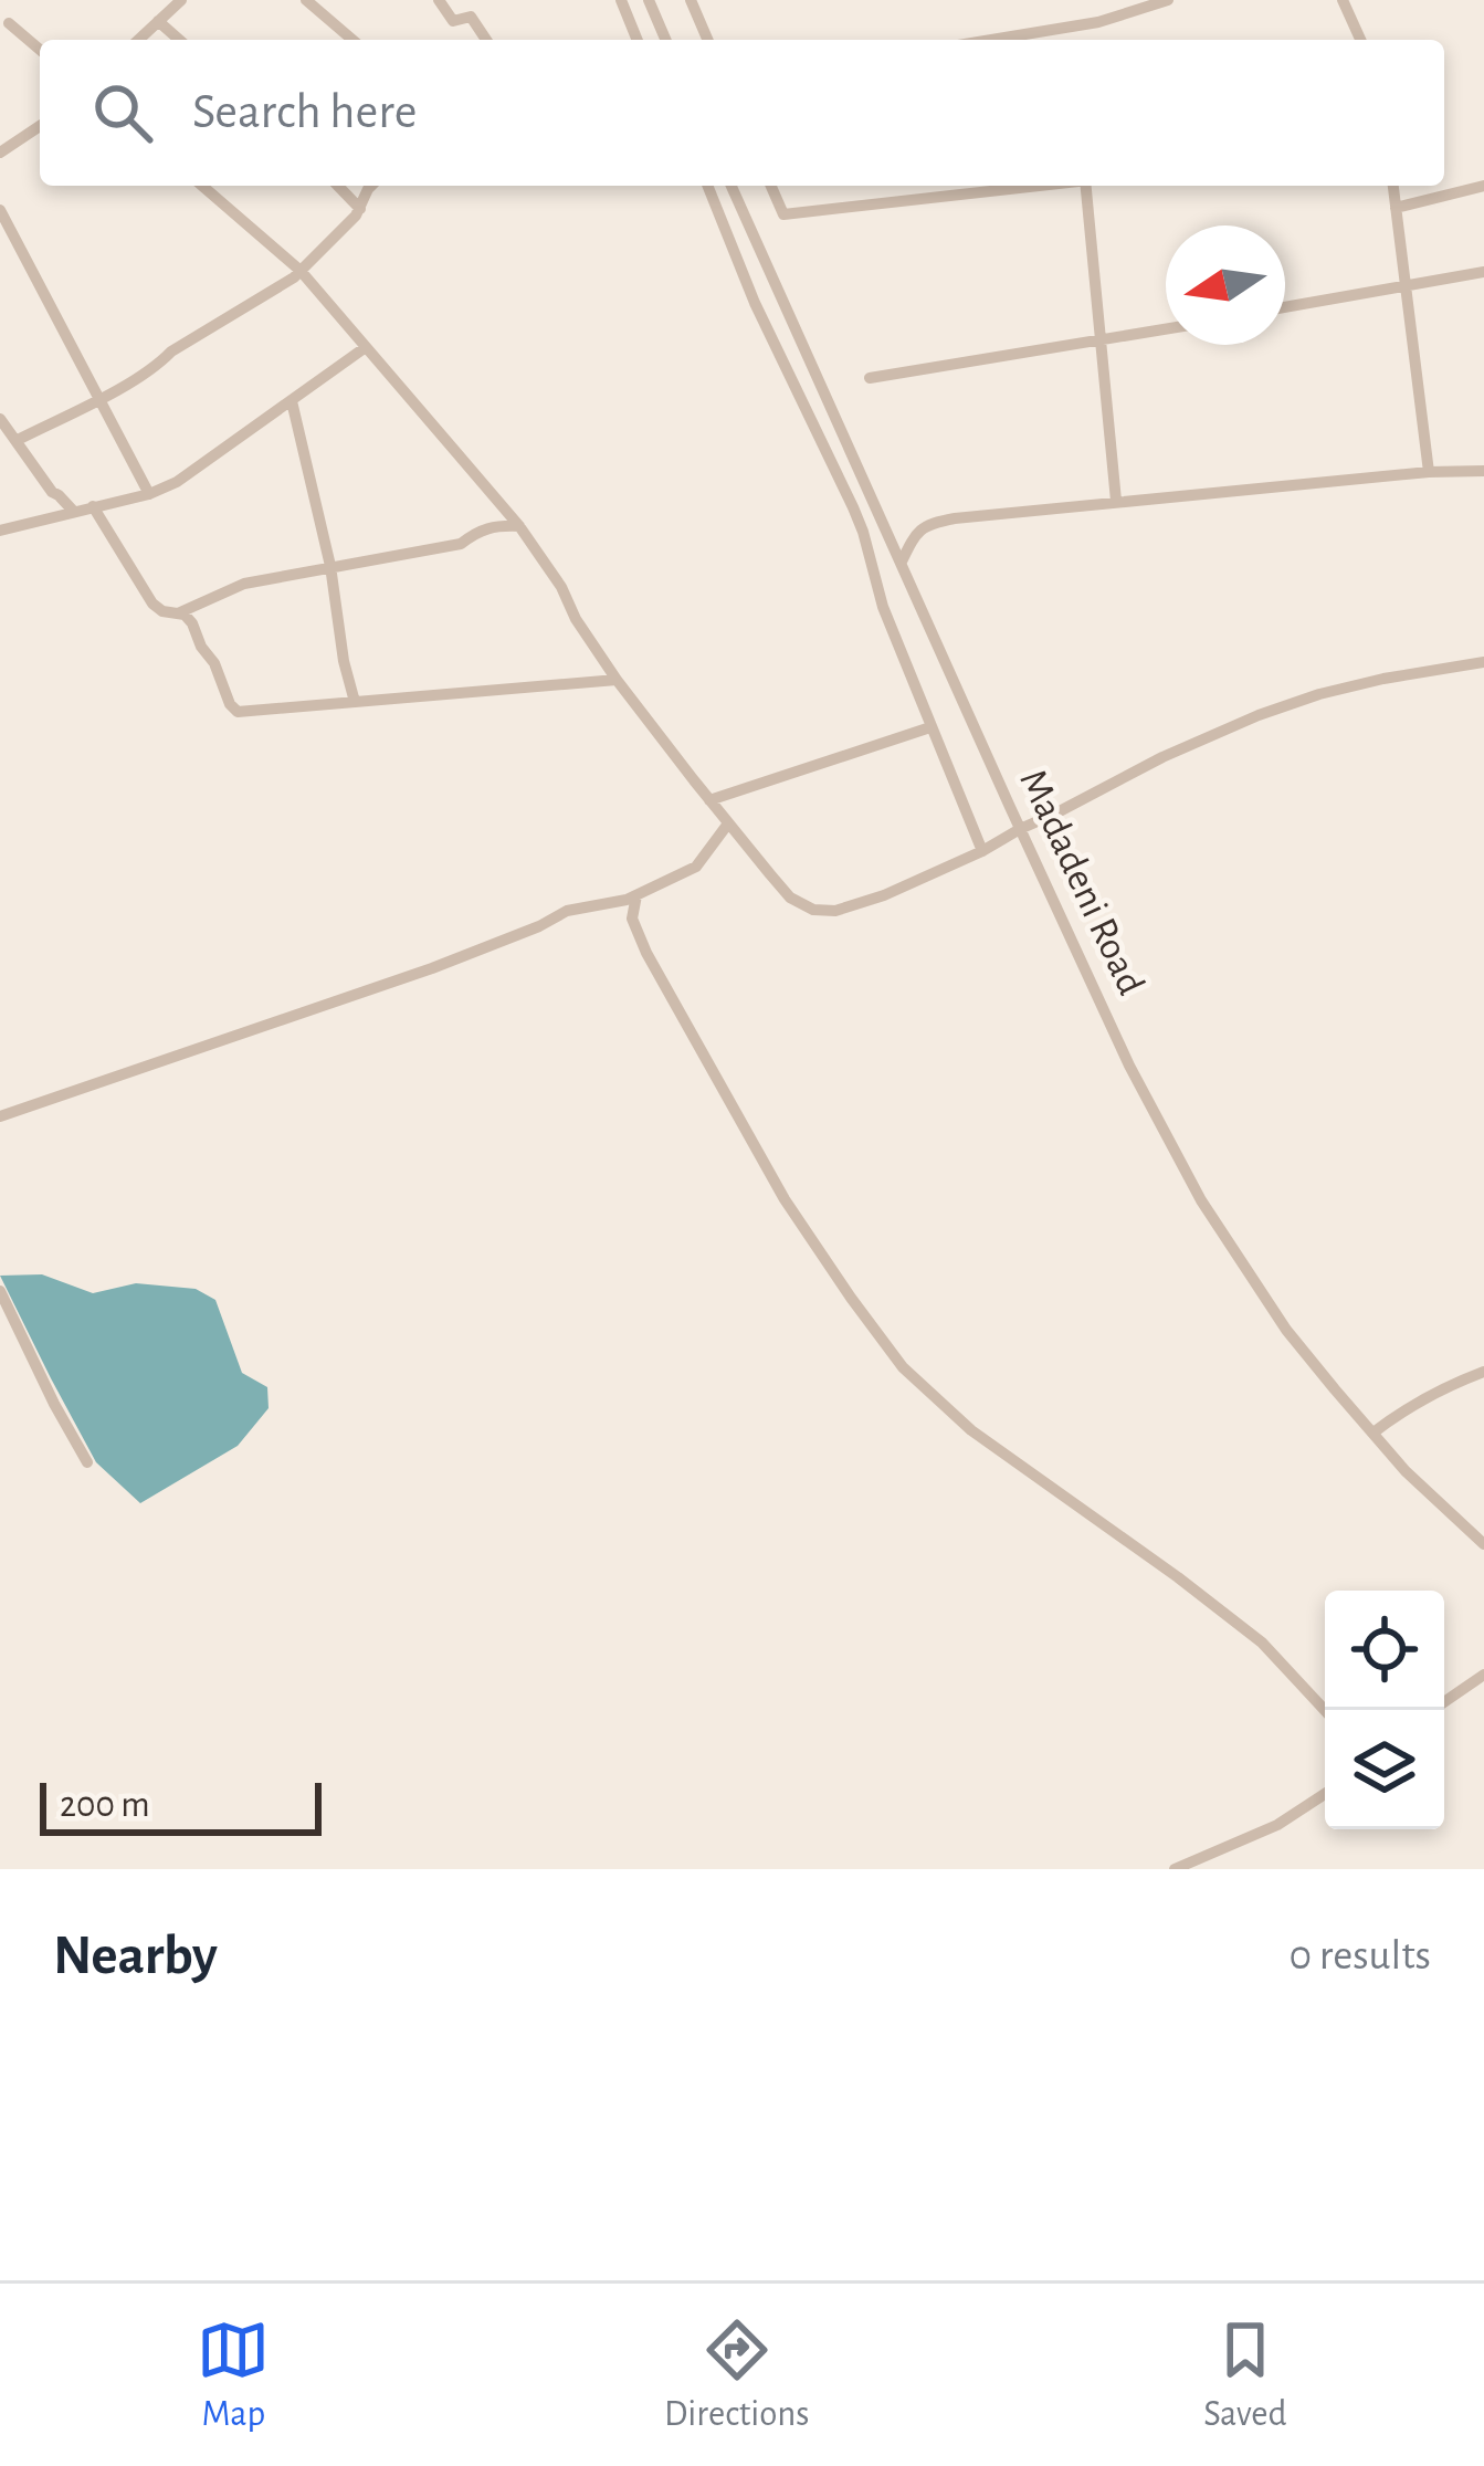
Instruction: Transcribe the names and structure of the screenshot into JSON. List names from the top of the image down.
{
  "streets": {
    "street": ["Madadeni Road"]
  },
  "scale_bar": "200 m",
  "north": "left",
  "page": {
    "search": "Search here",
    "scale": "200 m",
    "heading": ["Nearby", "0 results"],
    "nav": ["Map", "Directions", "Saved"]
  }
}
